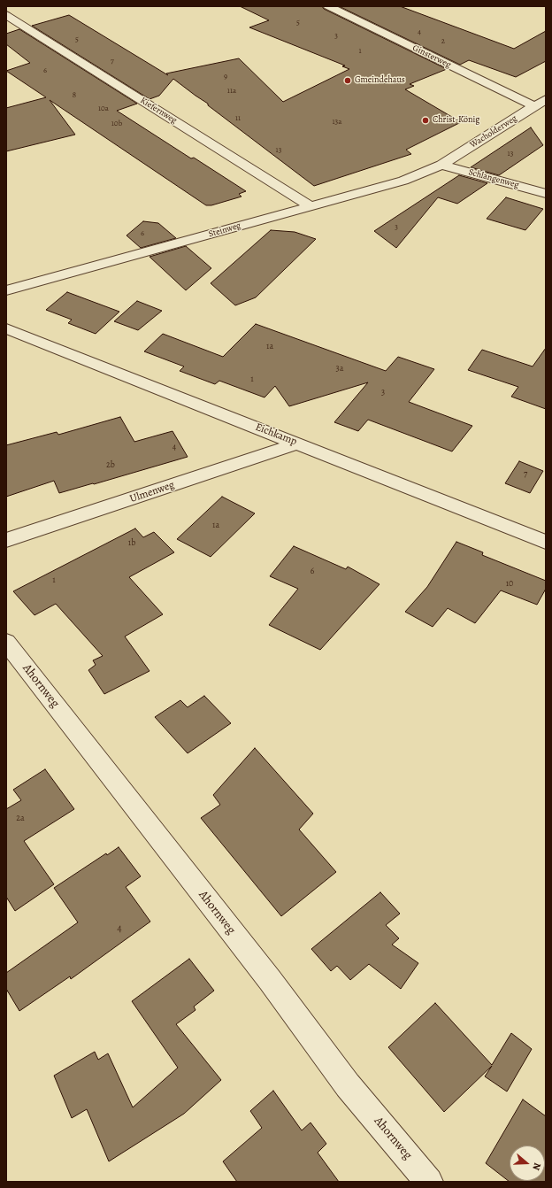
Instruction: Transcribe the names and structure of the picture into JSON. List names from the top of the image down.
{
  "streets": {
    "street": [
      "Ginsterweg",
      "Kiefernweg",
      "Wacholderweg",
      "Schlangenweg",
      "Steinweg",
      "Eichkamp",
      "Ulmenweg",
      "Ahornweg"
    ]
  },
  "crossings": [
    ["Ginsterweg", "Wacholderweg"],
    ["Kiefernweg", "Steinweg"],
    ["Wacholderweg", "Schlangenweg"],
    ["Wacholderweg", "Steinweg"],
    ["Schlangenweg", "Steinweg"],
    ["Eichkamp", "Ulmenweg"]
  ],
  "places": ["Gmeindehaus", "Christ-König"],
  "house_numbers": [
    "5",
    "4",
    "3",
    "5",
    "2",
    "1",
    "7",
    "6",
    "9",
    "11a",
    "8",
    "10a",
    "11",
    "13a",
    "10b",
    "13",
    "13",
    "3",
    "6",
    "1a",
    "3a",
    "1",
    "3",
    "4",
    "2b",
    "7",
    "1a",
    "1b",
    "6",
    "1",
    "10",
    "2a",
    "4"
  ],
  "north": "right"
}
